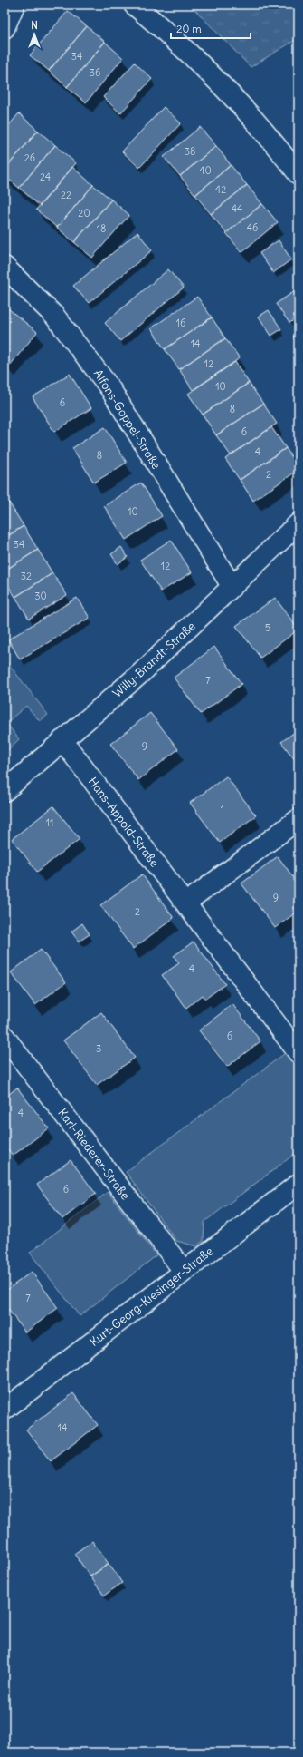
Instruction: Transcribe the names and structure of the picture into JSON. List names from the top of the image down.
{
  "streets": {
    "street": [
      "Alfons-Goppel-Straße",
      "Willy-Brandt-Straße",
      "Hans-Appold-Straße",
      "Karl-Riederer-Straße",
      "Kurt-Georg-Kiesinger-Straße"
    ]
  },
  "crossings": [
    ["Alfons-Goppel-Straße", "Willy-Brandt-Straße"],
    ["Willy-Brandt-Straße", "Hans-Appold-Straße"],
    ["Karl-Riederer-Straße", "Kurt-Georg-Kiesinger-Straße"]
  ],
  "house_numbers": [
    "34",
    "36",
    "38",
    "26",
    "40",
    "24",
    "42",
    "22",
    "44",
    "20",
    "46",
    "18",
    "16",
    "14",
    "12",
    "10",
    "6",
    "8",
    "6",
    "4",
    "8",
    "2",
    "10",
    "34",
    "12",
    "32",
    "30",
    "5",
    "7",
    "9",
    "1",
    "11",
    "9",
    "2",
    "4",
    "6",
    "3",
    "4",
    "6",
    "7",
    "14"
  ],
  "scale_bar": "20 m",
  "north": "top"
}
